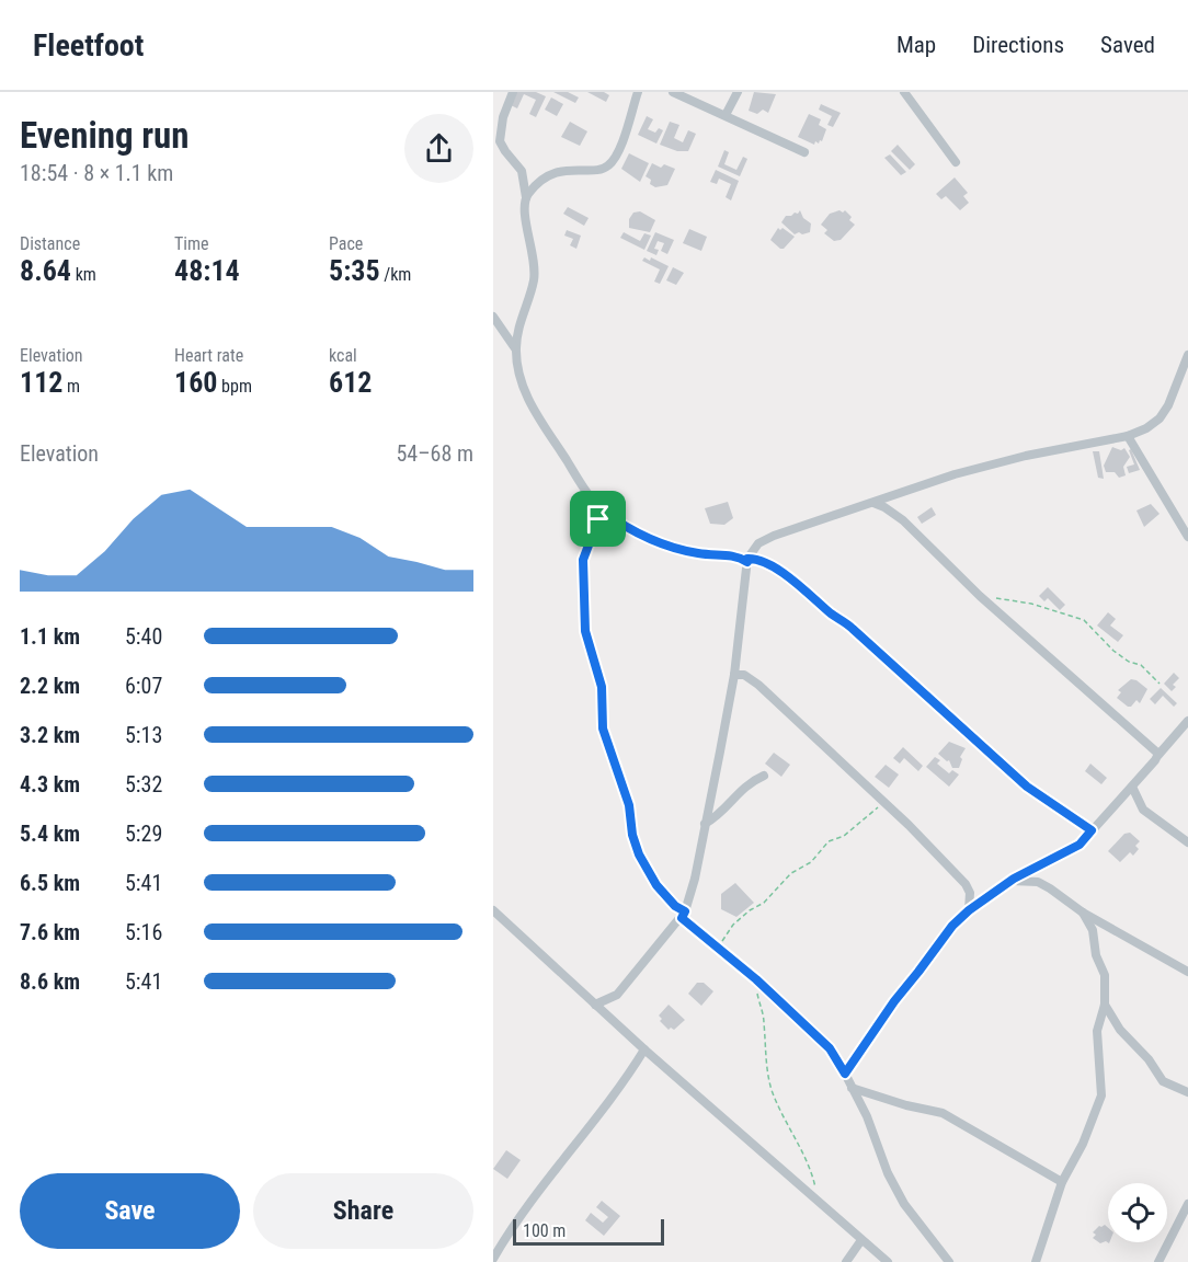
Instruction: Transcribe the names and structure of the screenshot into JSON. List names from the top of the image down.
{
  "scale_bar": "100 m",
  "page": {
    "header": "Fleetfoot",
    "nav": ["Map", "Directions", "Saved"],
    "heading": ["Evening run", "18:54 · 8 × 1.1 km"],
    "stats": [
      ["Distance", "8.64 km"],
      ["Time", "48:14"],
      ["Pace", "5:35 /km"],
      ["Elevation", "112 m"],
      ["Heart rate", "160 bpm"],
      ["kcal", "612"]
    ],
    "chart": ["Elevation", "54–68 m"],
    "list": [
      {
        "name": "1.1 km",
        "note": "5:40"
      },
      {
        "name": "2.2 km",
        "note": "6:07"
      },
      {
        "name": "3.2 km",
        "note": "5:13"
      },
      {
        "name": "4.3 km",
        "note": "5:32"
      },
      {
        "name": "5.4 km",
        "note": "5:29"
      },
      {
        "name": "6.5 km",
        "note": "5:41"
      },
      {
        "name": "7.6 km",
        "note": "5:16"
      },
      {
        "name": "8.6 km",
        "note": "5:41"
      }
    ],
    "buttons": ["Save", "Share"],
    "scale": "100 m"
  }
}
